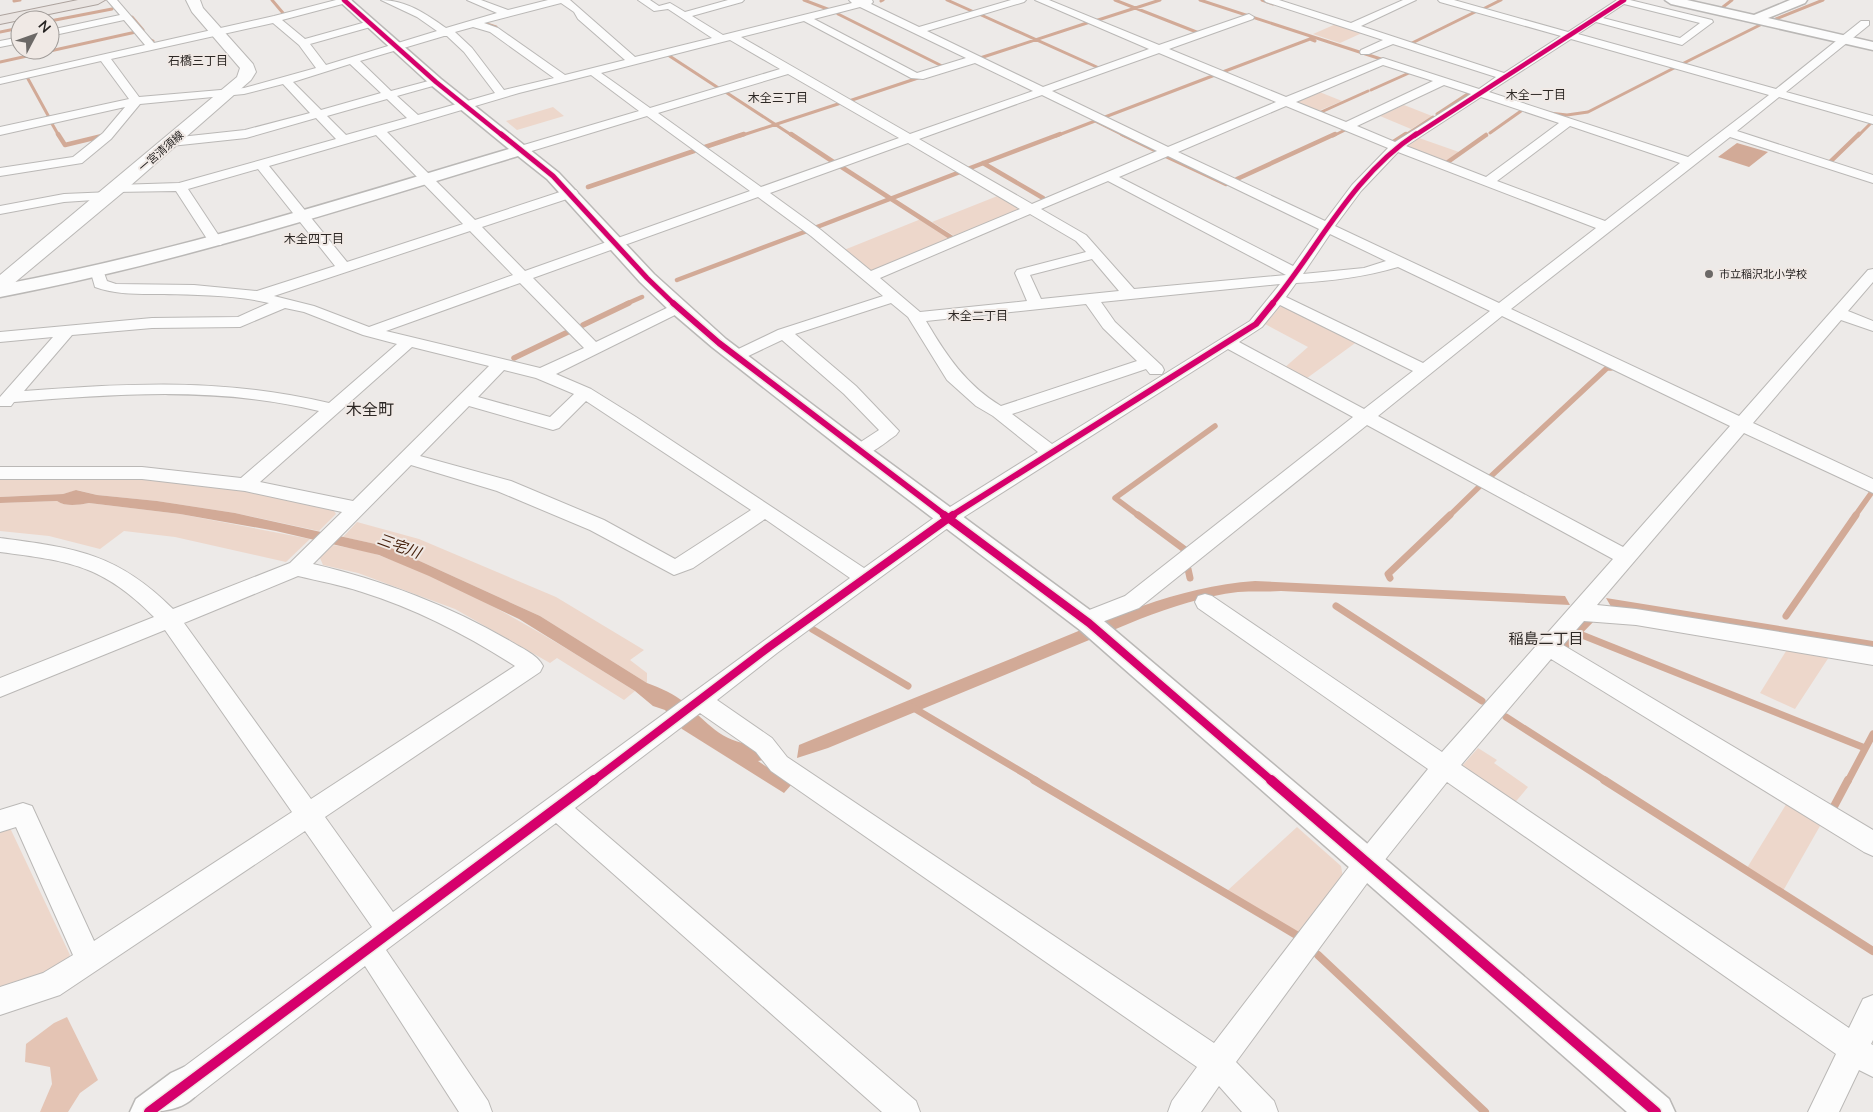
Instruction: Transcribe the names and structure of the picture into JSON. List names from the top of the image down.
{
  "streets": {
    "main road": ["一宮清須線"]
  },
  "districts": [
    "石橋三丁目",
    "木全一丁目",
    "木全三丁目",
    "木全四丁目",
    "木全二丁目",
    "木全町",
    "稲島二丁目"
  ],
  "water": ["三宅川"],
  "places": ["市立稲沢北小学校"],
  "north": "top right"
}
